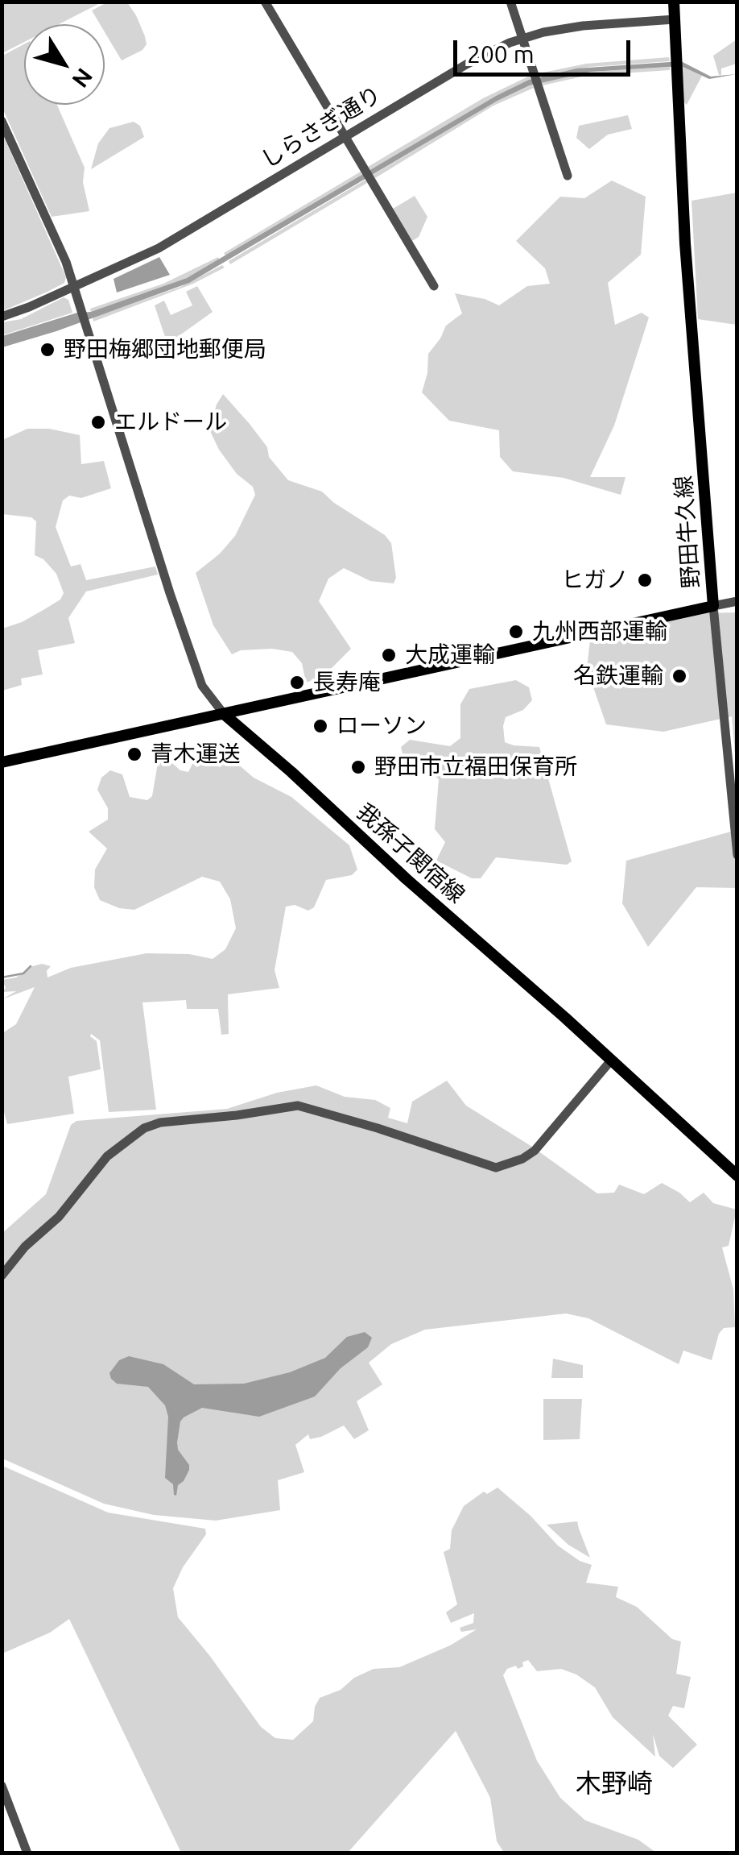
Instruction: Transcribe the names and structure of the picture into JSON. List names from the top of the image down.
{
  "streets": {
    "main road": ["野田牛久線", "我孫子関宿線"],
    "street": ["しらさぎ通り"]
  },
  "crossings": [
    ["しらさぎ通り", "野田牛久線"],
    ["野田牛久線", "我孫子関宿線"]
  ],
  "districts": ["木野崎"],
  "places": [
    "野田梅郷団地郵便局",
    "エルドール",
    "ヒガノ",
    "九州西部運輸",
    "大成運輸",
    "名鉄運輸",
    "長寿庵",
    "ローソン",
    "青木運送",
    "野田市立福田保育所"
  ],
  "scale_bar": "200 m",
  "north": "bottom right"
}
